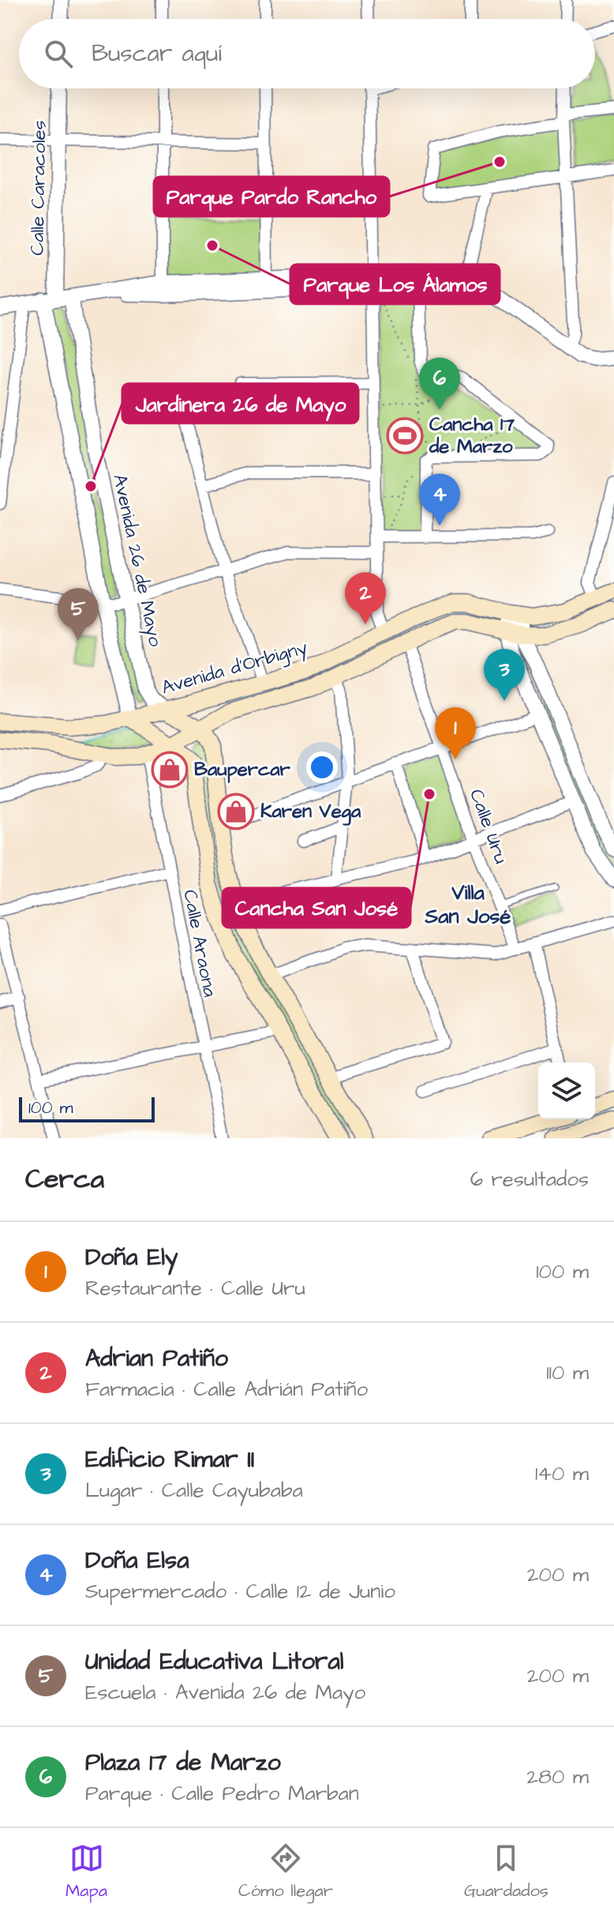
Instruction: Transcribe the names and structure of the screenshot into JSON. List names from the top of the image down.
{
  "streets": {
    "main road": ["Avenida d'Orbigny"],
    "street": [
      "Calle Caracoles",
      "Avenida 26 de Mayo",
      "Calle Uru",
      "Calle Araona"
    ]
  },
  "crossings": [
    ["Calle Caracoles", "Avenida 26 de Mayo"],
    ["Avenida 26 de Mayo", "Avenida d'Orbigny"],
    ["Avenida d'Orbigny", "Calle Uru"],
    ["Avenida d'Orbigny", "Calle Araona"]
  ],
  "districts": ["Villa San José"],
  "places": {
    "other": [
      "Parque Pardo Rancho",
      "Parque Los Álamos",
      "Jardinera 26 de Mayo",
      "Cancha San José"
    ],
    "sports": ["Cancha 17 de Marzo"],
    "shop": ["Baupercar", "Karen Vega"]
  },
  "scale_bar": "100 m",
  "page": {
    "search": "Buscar aquí",
    "pins": [
      "6",
      "4",
      "2",
      "5",
      "3",
      "1"
    ],
    "scale": "100 m",
    "heading": ["Cerca", "6 resultados"],
    "list": [
      {
        "mark": "1",
        "name": "Doña Ely",
        "note": "Restaurante · Calle Uru",
        "value": "100 m"
      },
      {
        "mark": "2",
        "name": "Adrian Patiño",
        "note": "Farmacia · Calle Adrián Patiño",
        "value": "110 m"
      },
      {
        "mark": "3",
        "name": "Edificio Rimar II",
        "note": "Lugar · Calle Cayubaba",
        "value": "140 m"
      },
      {
        "mark": "4",
        "name": "Doña Elsa",
        "note": "Supermercado · Calle 12 de Junio",
        "value": "200 m"
      },
      {
        "mark": "5",
        "name": "Unidad Educativa Litoral",
        "note": "Escuela · Avenida 26 de Mayo",
        "value": "200 m"
      },
      {
        "mark": "6",
        "name": "Plaza 17 de Marzo",
        "note": "Parque · Calle Pedro Marban",
        "value": "280 m"
      }
    ],
    "nav": ["Mapa", "Cómo llegar", "Guardados"]
  }
}
